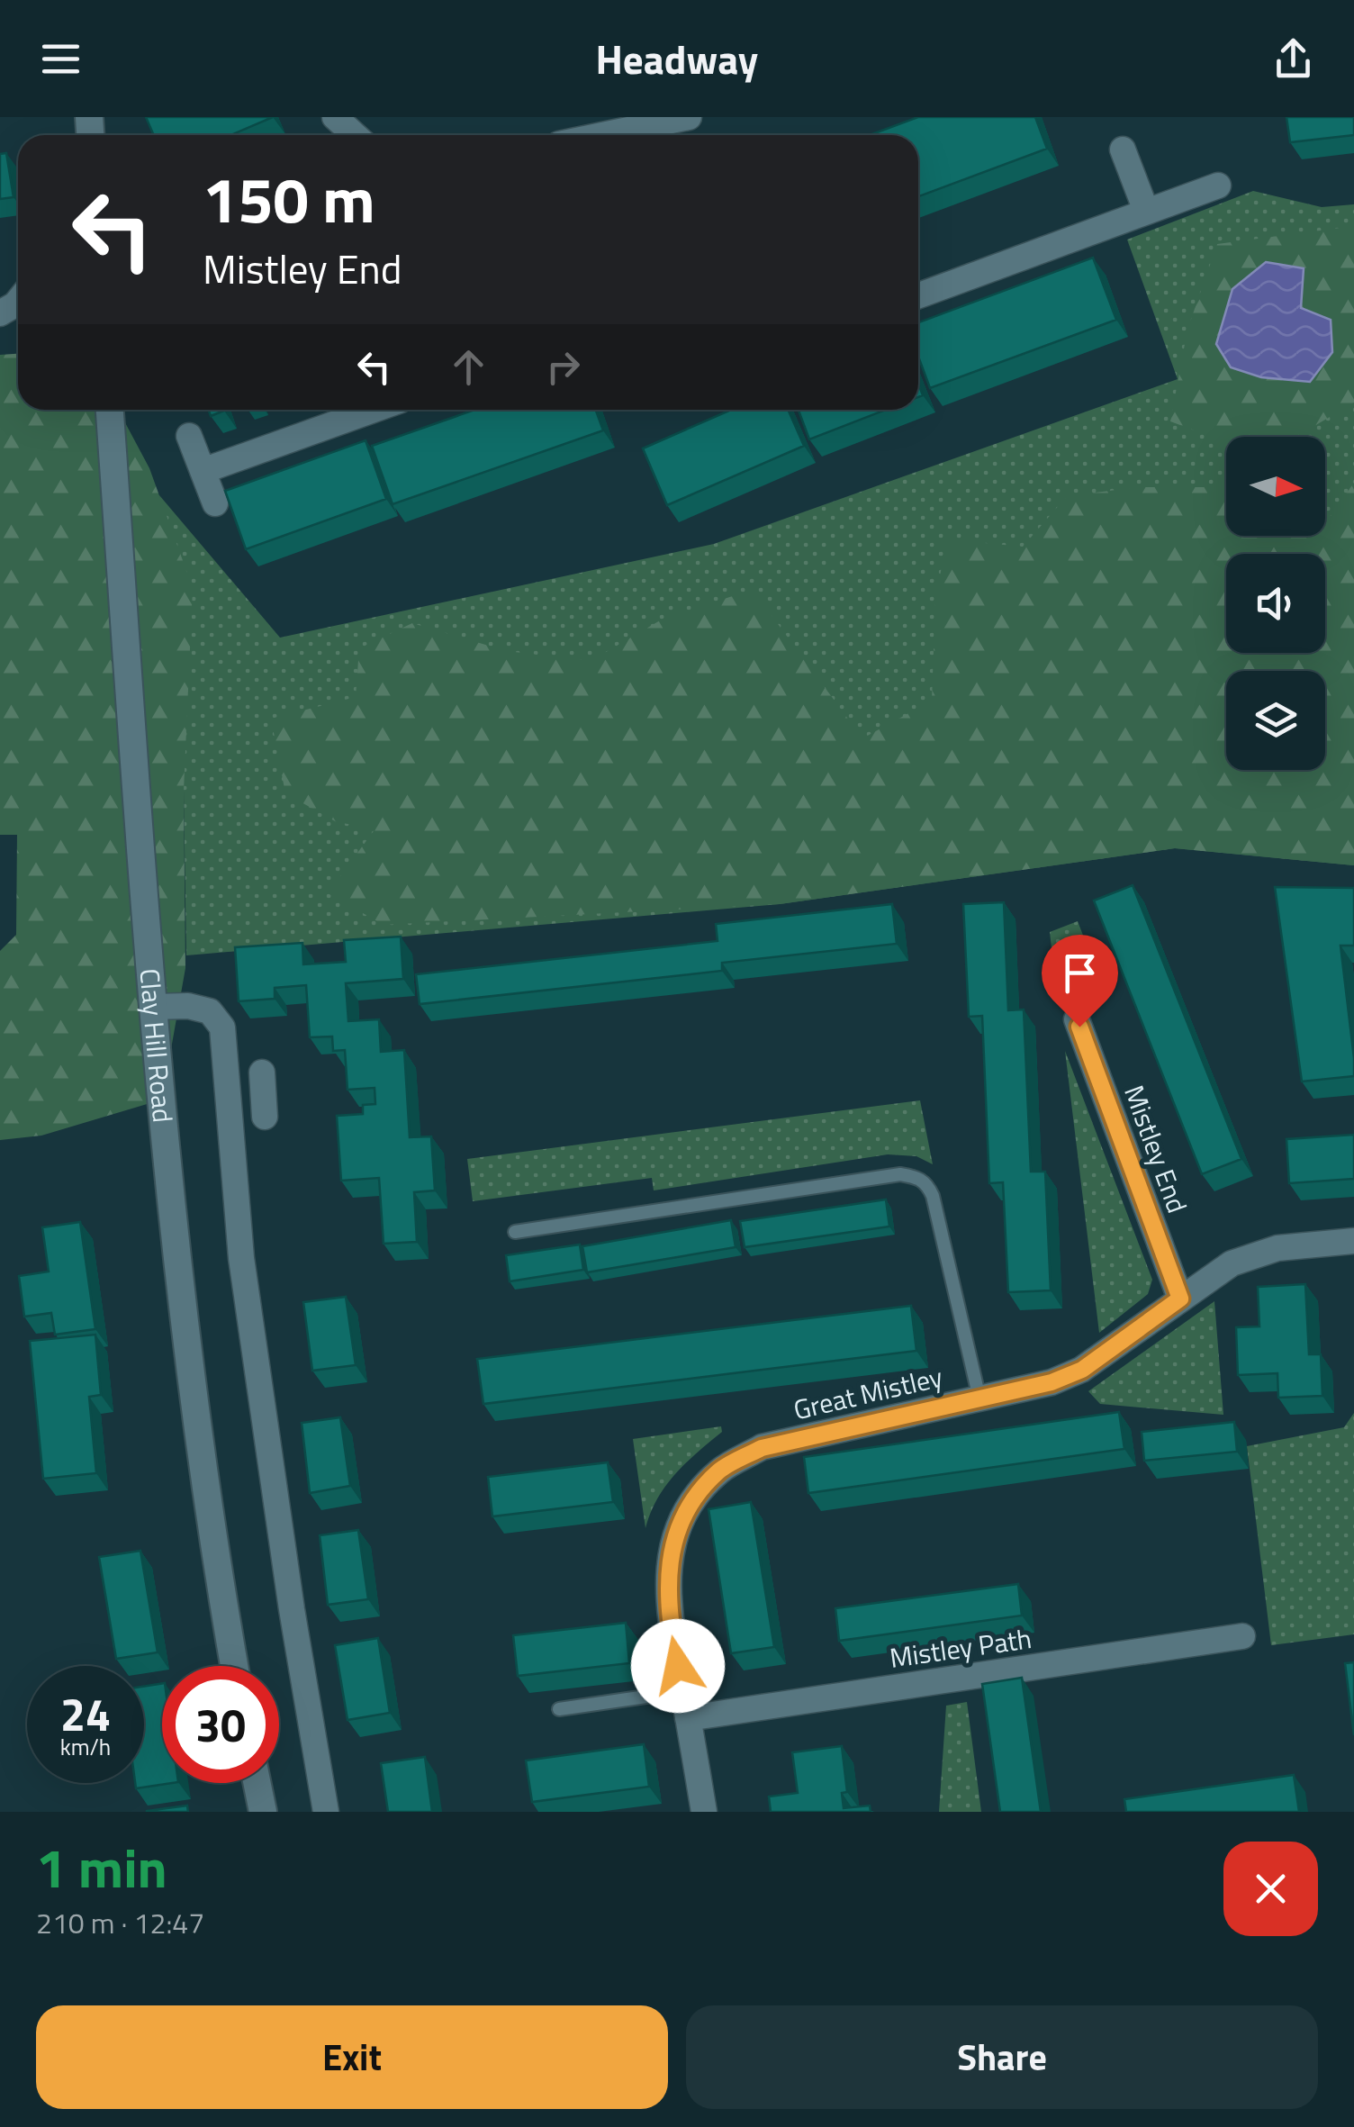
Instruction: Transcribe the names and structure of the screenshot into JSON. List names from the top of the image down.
{
  "streets": {
    "street": [
      "Clay Hill Road",
      "Mistley End",
      "Great Mistley",
      "Mistley Path"
    ]
  },
  "crossings": [
    ["Mistley End", "Great Mistley"],
    ["Great Mistley", "Mistley Path"]
  ],
  "north": "right",
  "page": {
    "header": "Headway",
    "turn": ["150 m", "Mistley End"],
    "speed": "24 km/h",
    "limit": "30",
    "heading": ["1 min", "210 m · 12:47"],
    "buttons": ["Exit", "Share"]
  }
}
